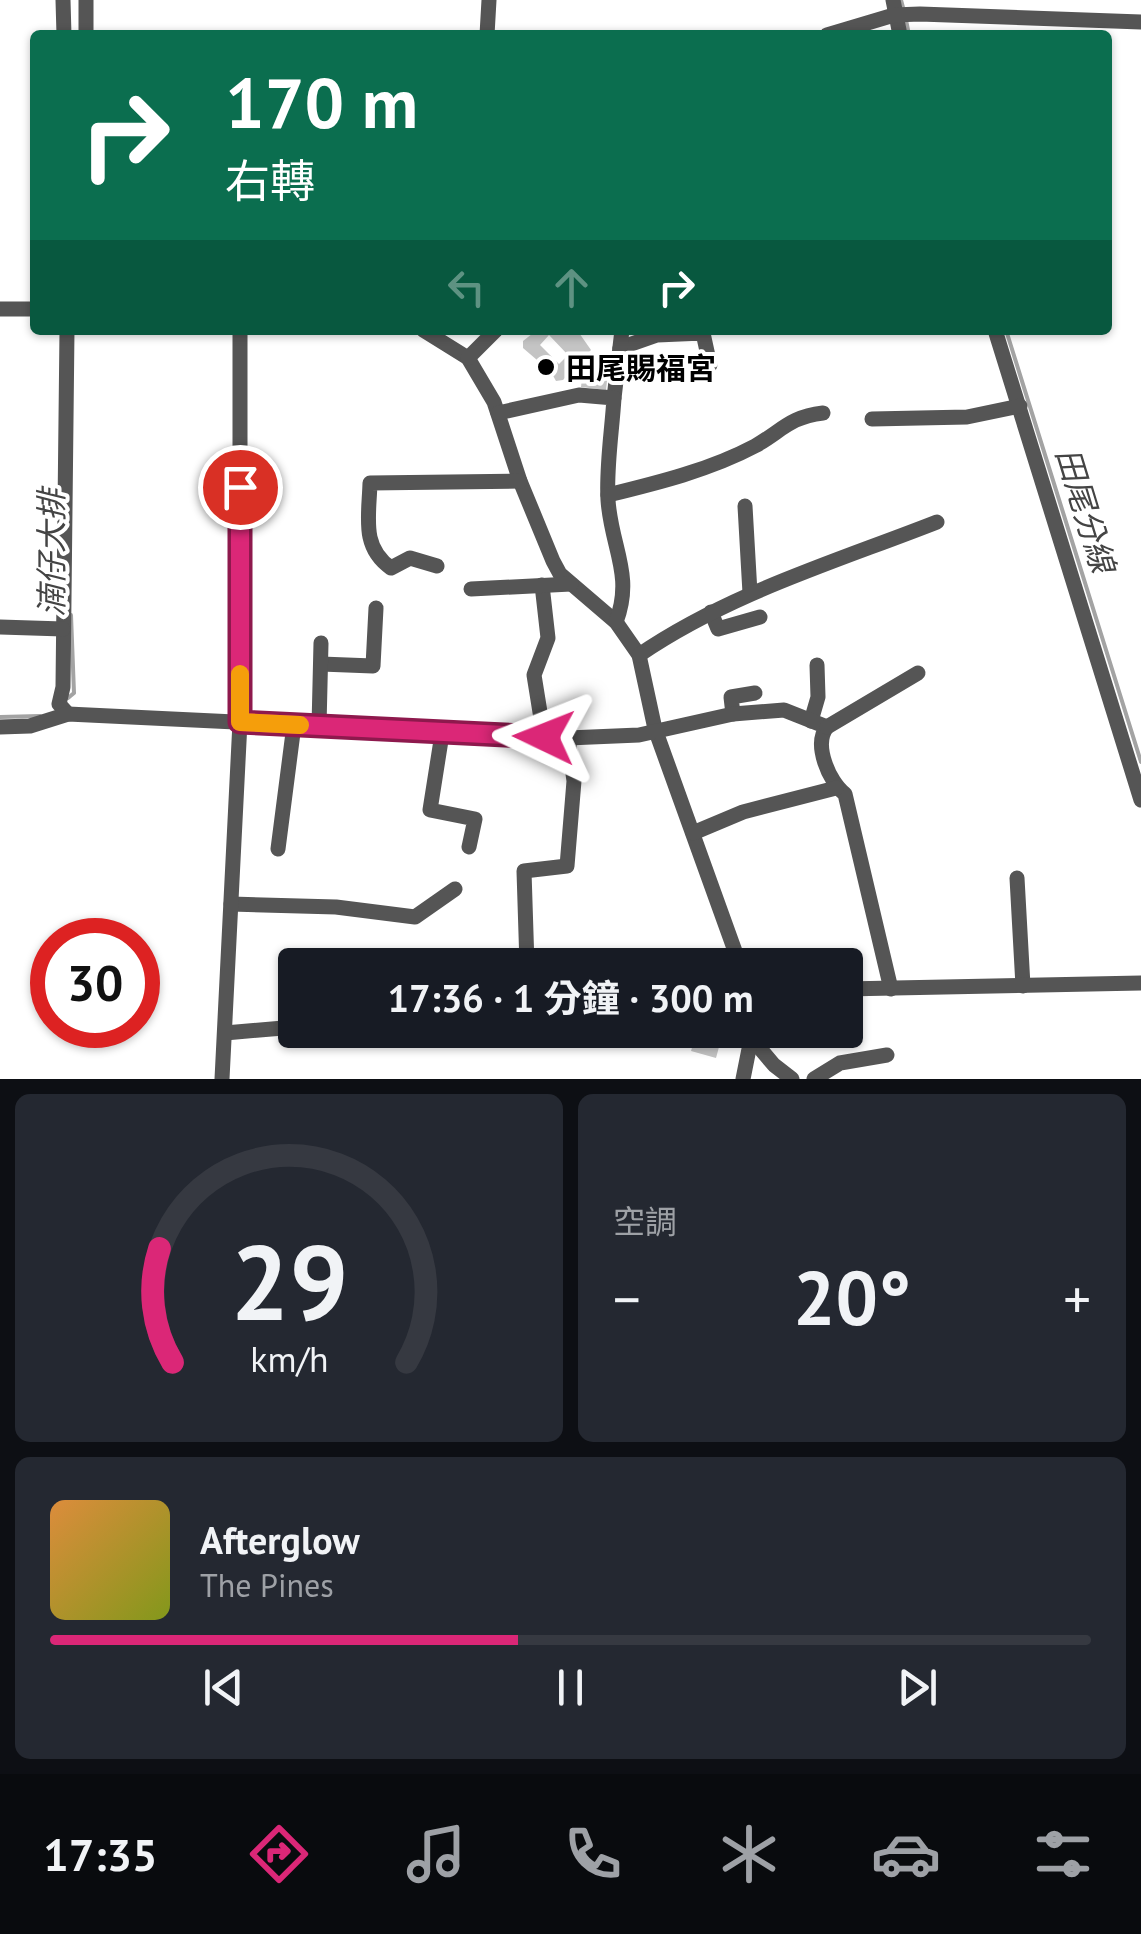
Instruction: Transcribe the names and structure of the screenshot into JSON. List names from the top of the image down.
{
  "water": ["田尾分線", "湳仔大排"],
  "places": ["田尾賜福宮"],
  "page": {
    "turn": ["170 m", "右轉"],
    "limit": "30",
    "trip": "17:36 · 1 分鐘 · 300 m",
    "tile": "空調",
    "heat": ["−", "20°", "+"],
    "song": ["Afterglow", "The Pines"],
    "tabs": "17:35",
    "gauge": ["29", "km/h"]
  }
}
